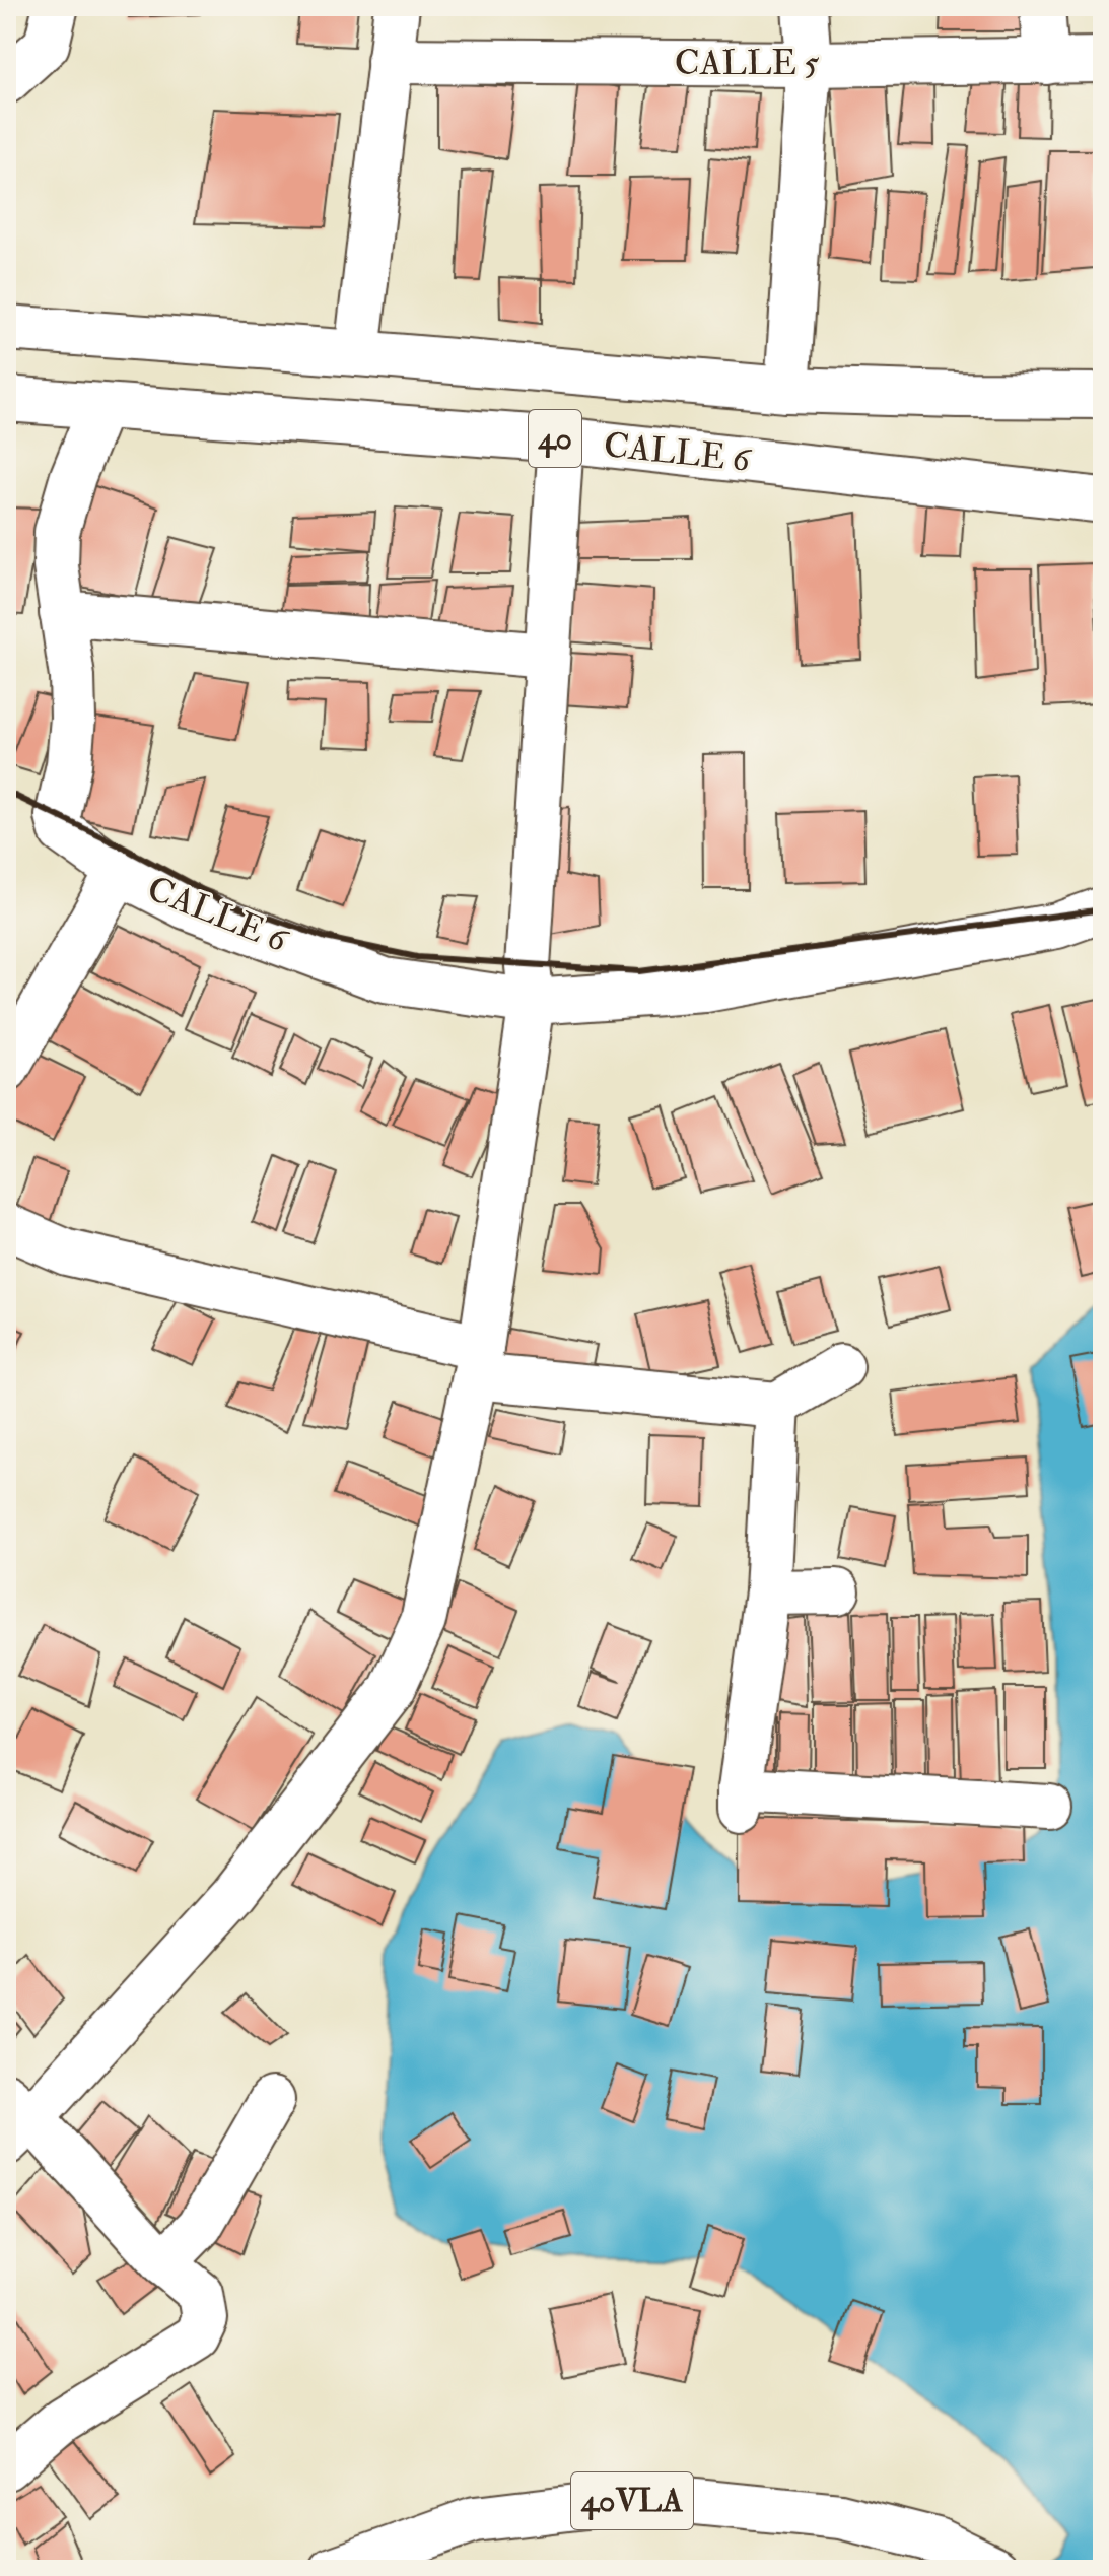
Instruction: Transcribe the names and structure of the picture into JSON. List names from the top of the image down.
{
  "streets": {
    "main road": [
      "CALLE 5",
      "40",
      "CALLE 6",
      "40VLA"
    ]
  }
}
